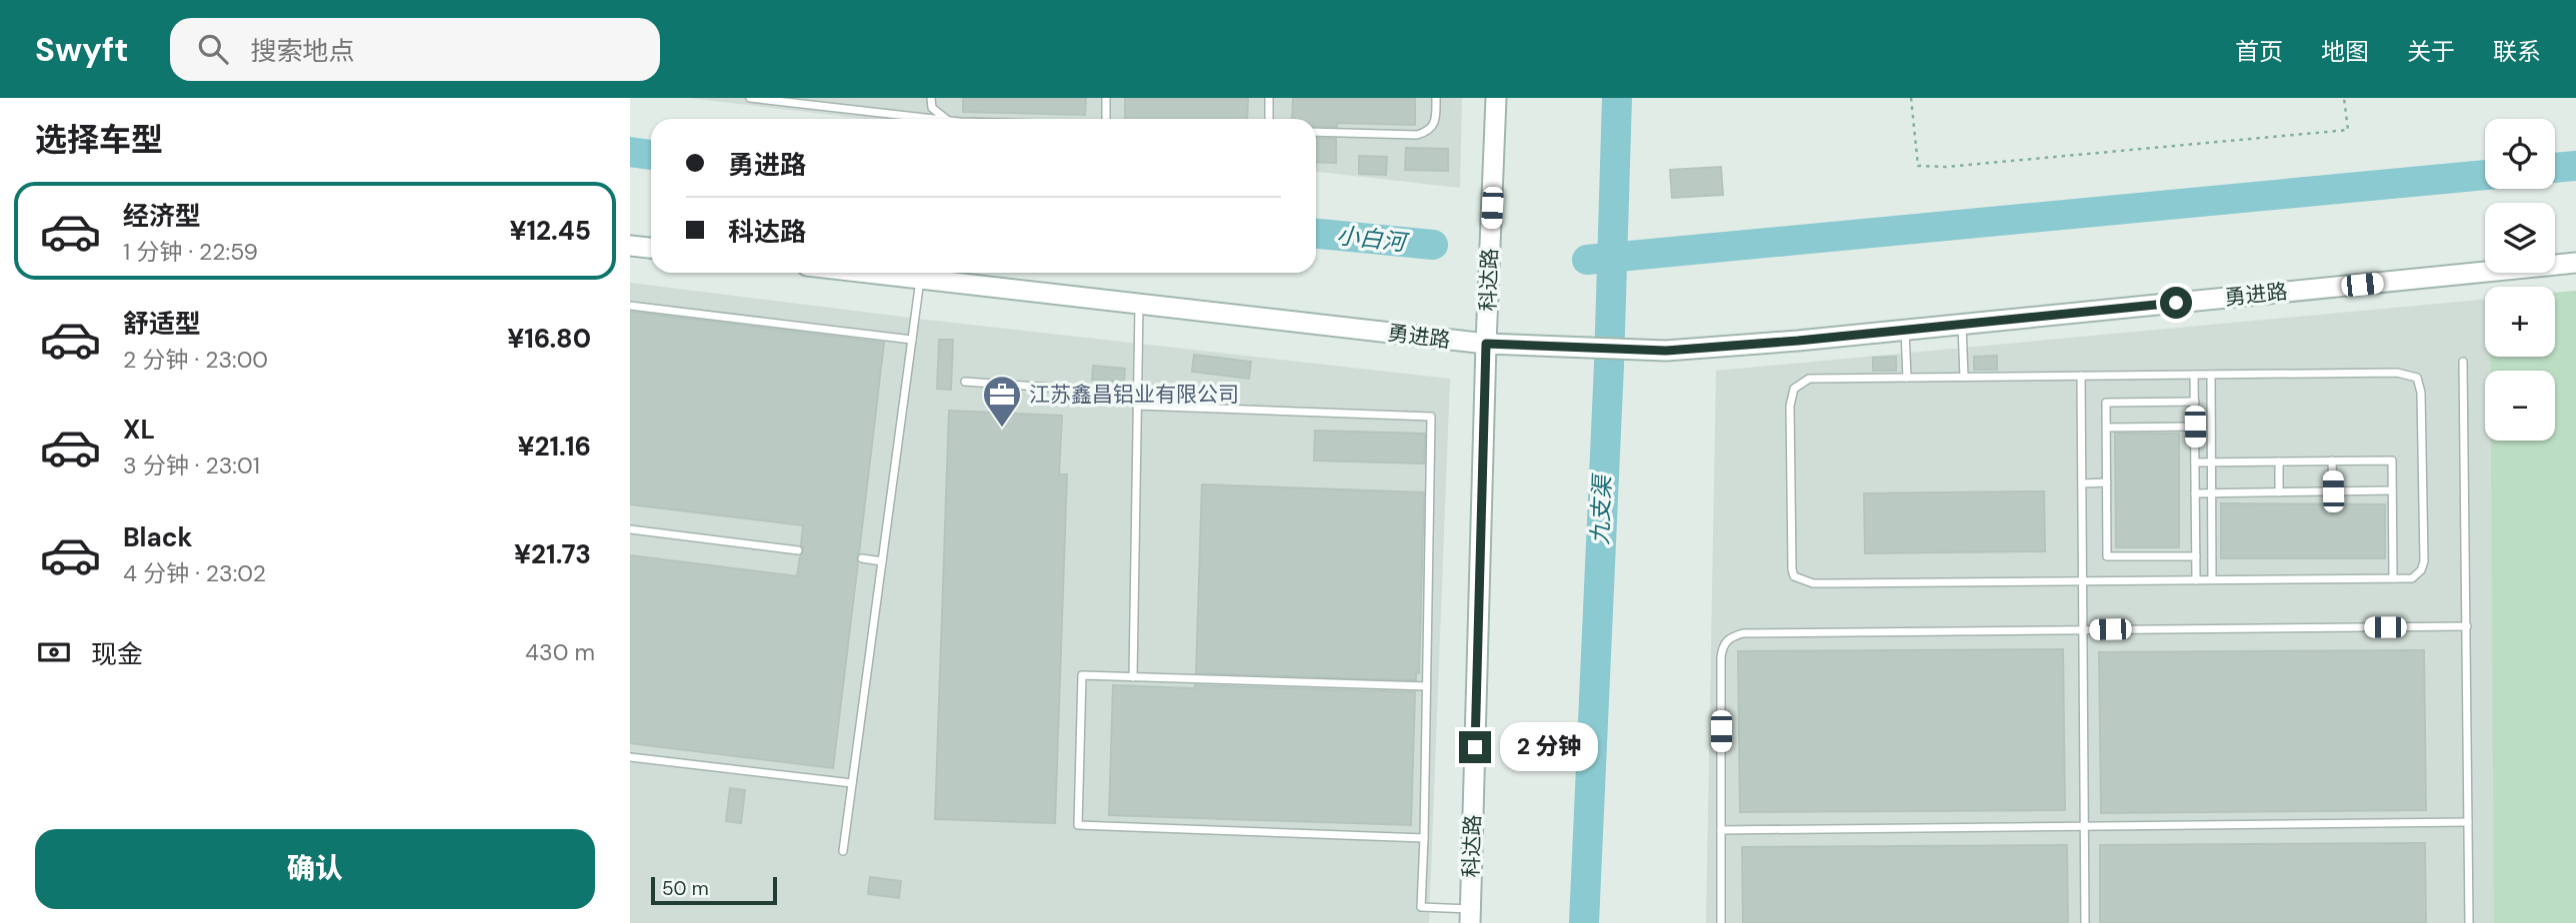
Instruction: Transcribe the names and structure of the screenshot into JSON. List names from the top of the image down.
{
  "streets": {
    "street": ["科达路", "勇进路"]
  },
  "crossings": [
    ["科达路", "勇进路"]
  ],
  "water": ["小白河", "九支渠"],
  "places": {
    "office": ["江苏鑫昌铝业有限公司"]
  },
  "scale_bar": "50 m",
  "page": {
    "header": "Swyft",
    "search": "搜索地点",
    "nav": [
      "首页",
      "地图",
      "关于",
      "联系"
    ],
    "heading": "选择车型",
    "map_buttons": ["+", "−"],
    "banner": ["勇进路", "科达路"],
    "list": [
      {
        "name": "经济型",
        "note": "1 分钟 · 22:59",
        "value": "¥12.45"
      },
      {
        "name": "舒适型",
        "note": "2 分钟 · 23:00",
        "value": "¥16.80"
      },
      {
        "name": "XL",
        "note": "3 分钟 · 23:01",
        "value": "¥21.16"
      },
      {
        "name": "Black",
        "note": "4 分钟 · 23:02",
        "value": "¥21.73"
      }
    ],
    "pay": ["现金", "430 m"],
    "bubble": "2 分钟",
    "buttons": "确认",
    "scale": "50 m"
  }
}
